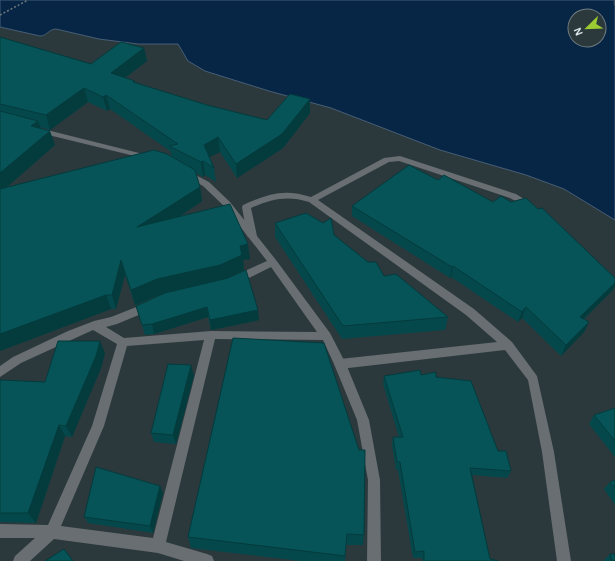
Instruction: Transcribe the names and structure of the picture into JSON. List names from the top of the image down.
{
  "north": "bottom left"
}
